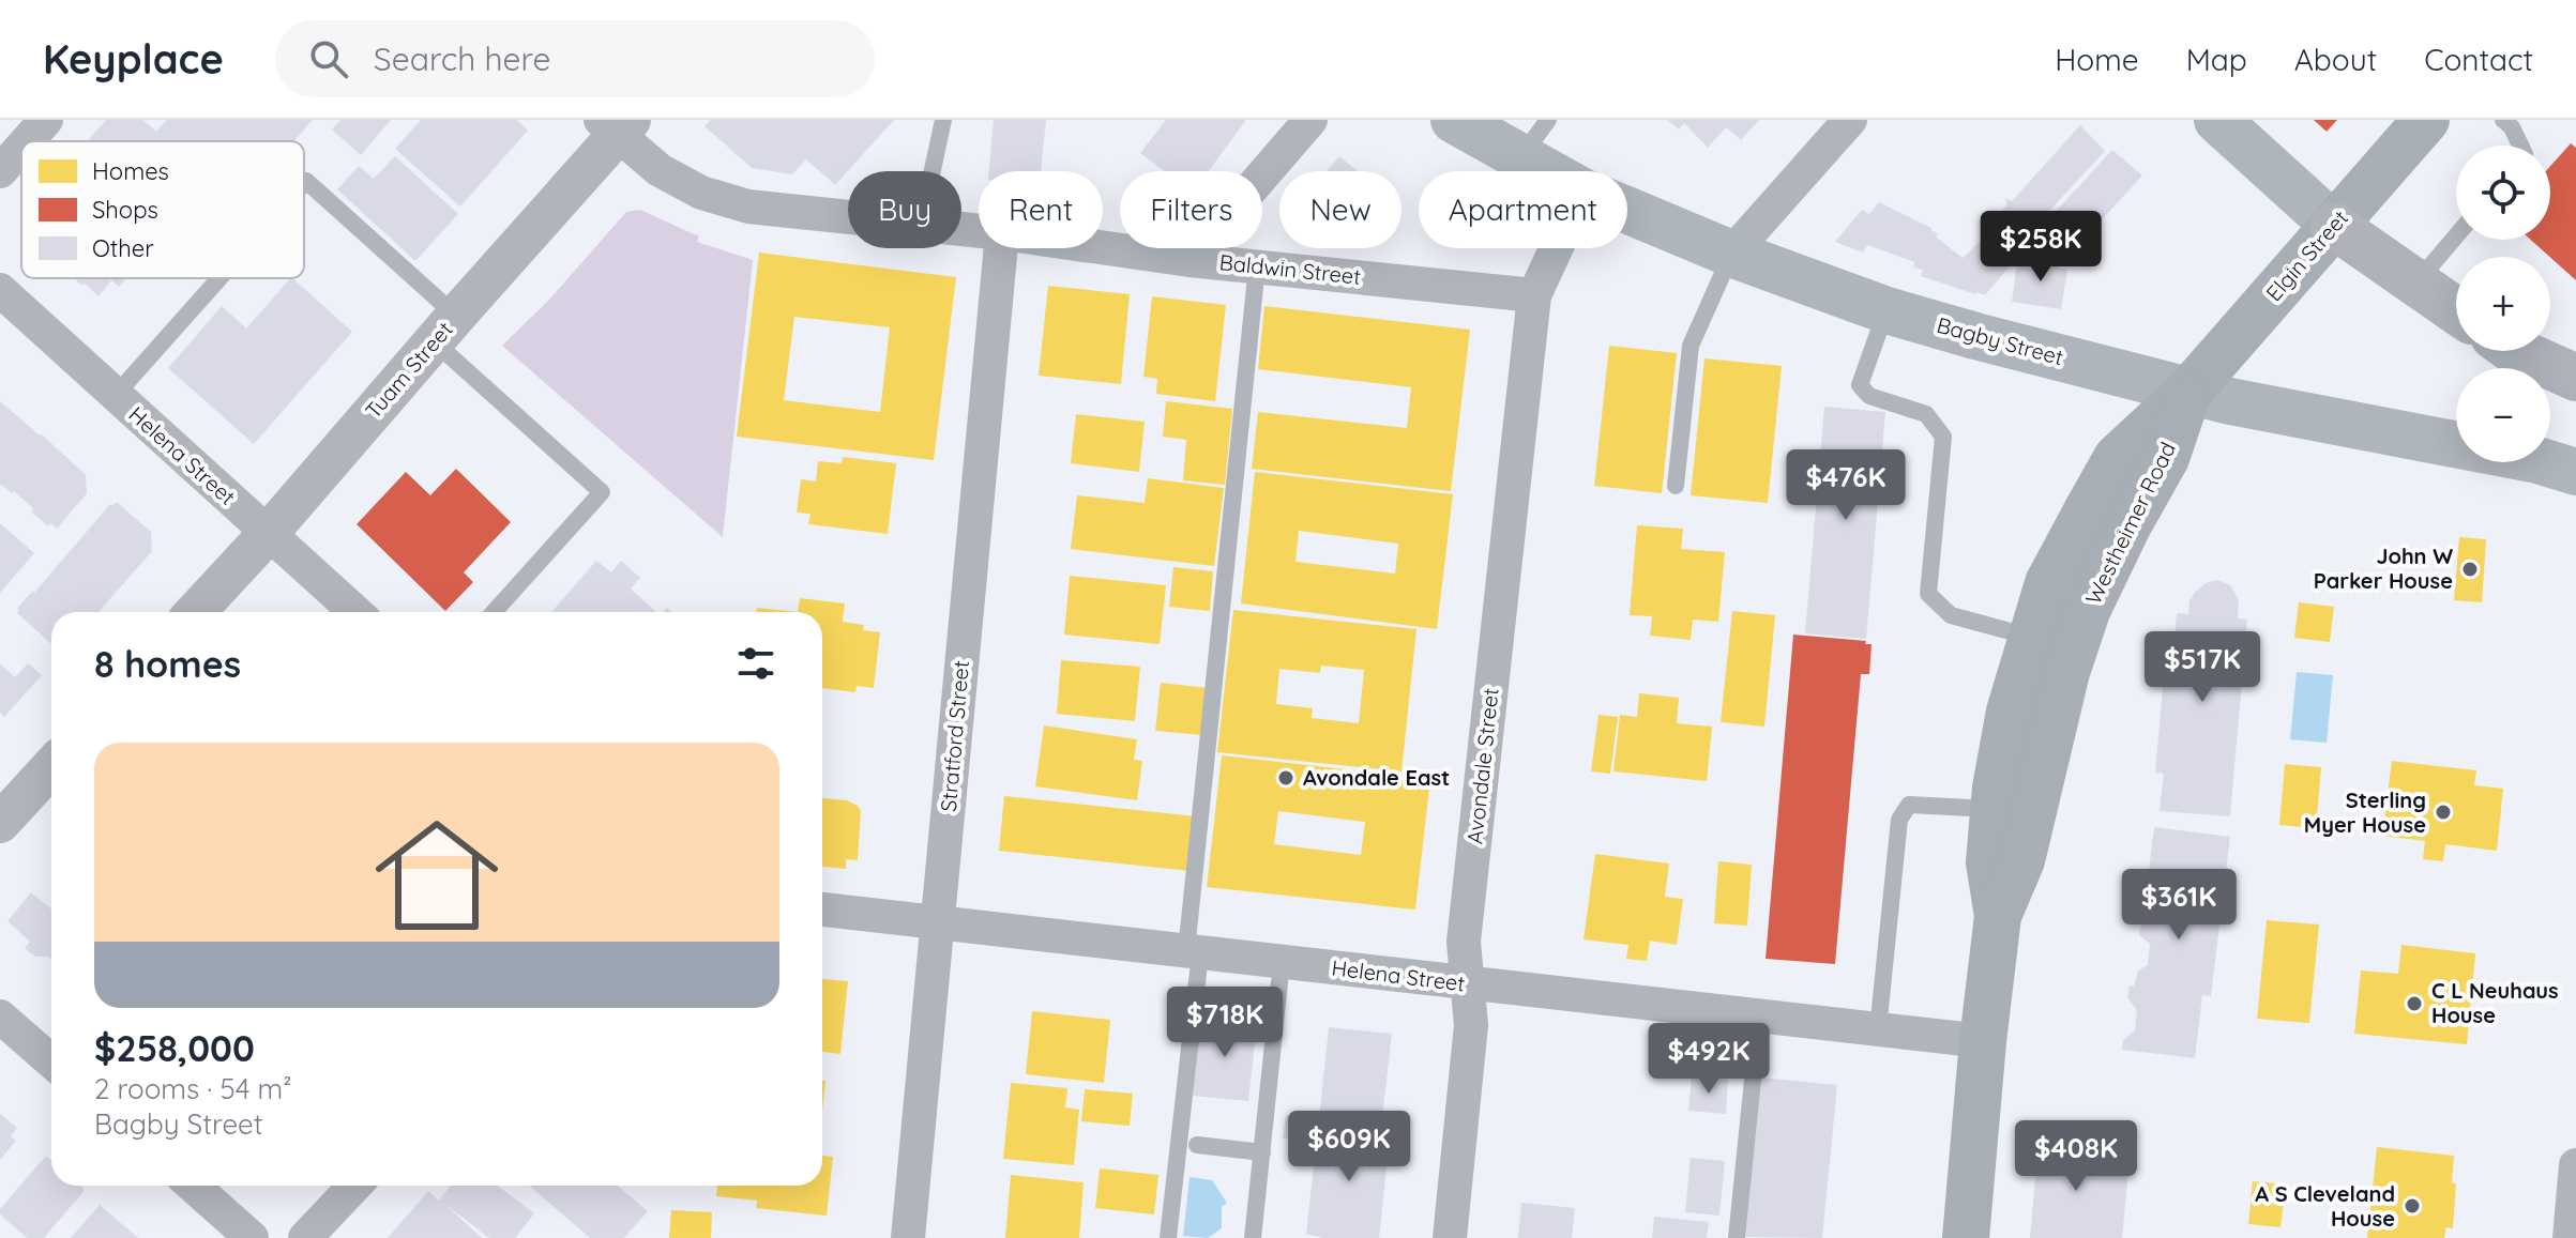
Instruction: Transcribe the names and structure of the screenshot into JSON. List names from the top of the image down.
{
  "streets": {
    "main road": ["Elgin Street", "Bagby Street", "Westheimer Road"],
    "street": [
      "Baldwin Street",
      "Tuam Street",
      "Helena Street",
      "Stratford Street",
      "Avondale Street"
    ]
  },
  "crossings": [
    ["Elgin Street", "Bagby Street"],
    ["Elgin Street", "Westheimer Road"],
    ["Baldwin Street", "Tuam Street"],
    ["Baldwin Street", "Avondale Street"],
    ["Bagby Street", "Westheimer Road"],
    ["Tuam Street", "Helena Street"],
    ["Helena Street", "Westheimer Road"],
    ["Helena Street", "Stratford Street"],
    ["Helena Street", "Avondale Street"]
  ],
  "places": [
    "John W Parker House",
    "Avondale East",
    "Sterling Myer House",
    "C L Neuhaus House",
    "A S Cleveland House"
  ],
  "legend": ["Homes", "Shops", "Other"],
  "page": {
    "header": "Keyplace",
    "search": "Search here",
    "nav": [
      "Home",
      "Map",
      "About",
      "Contact"
    ],
    "map_buttons": ["+", "−"],
    "chip": [
      "Buy",
      "Rent",
      "Filters",
      "New",
      "Apartment"
    ],
    "price": [
      "$258K",
      "$476K",
      "$517K",
      "$361K",
      "$718K",
      "$492K",
      "$609K",
      "$408K"
    ],
    "heading": "8 homes",
    "list": [
      {
        "name": "$258,000",
        "note": "2 rooms · 54 m² · Bagby Street"
      }
    ]
  }
}
